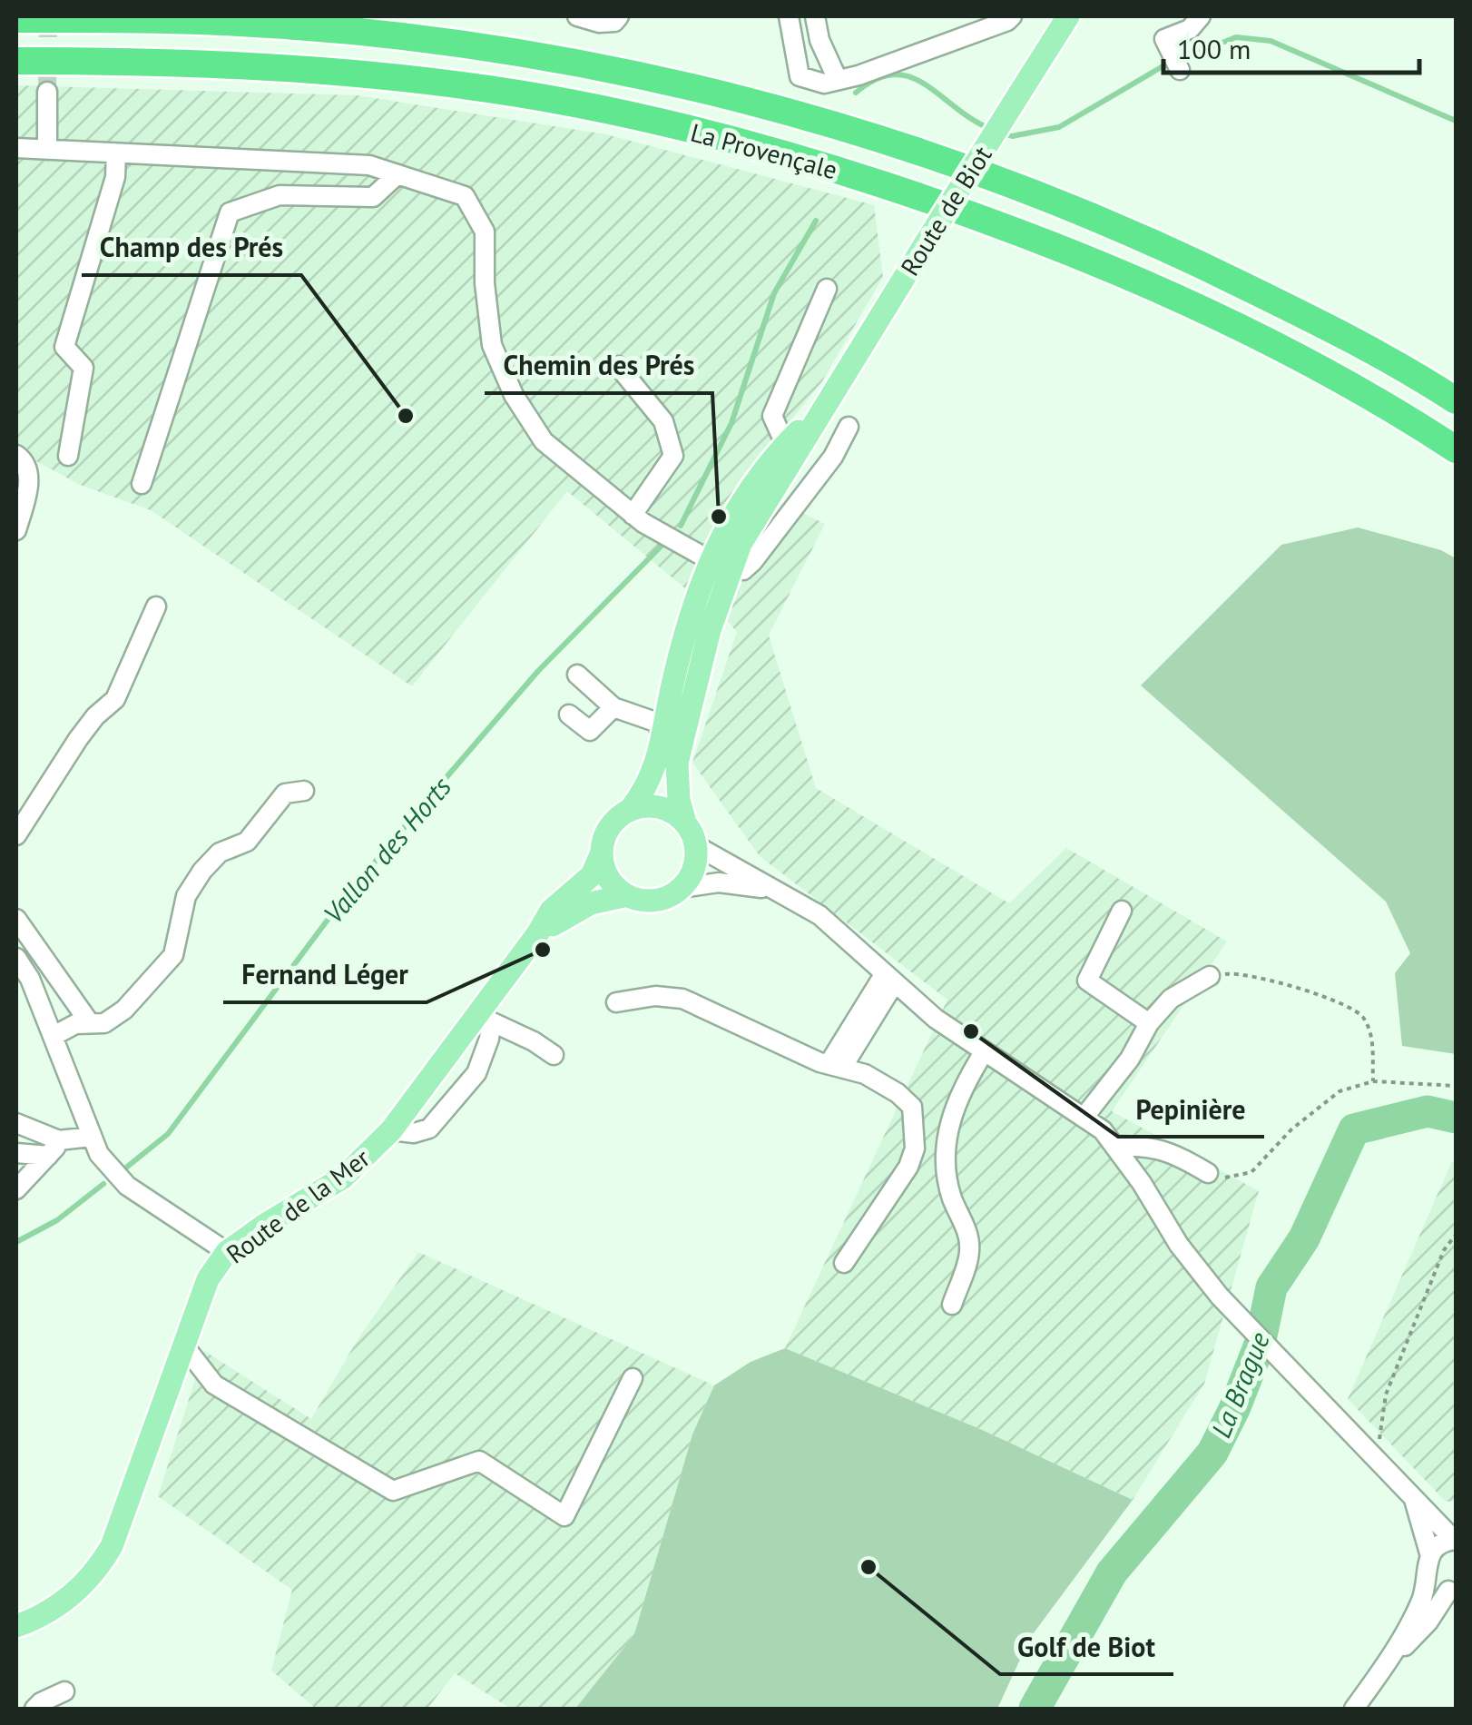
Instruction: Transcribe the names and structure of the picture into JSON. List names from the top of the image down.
{
  "streets": {
    "highway": ["La Provençale"],
    "main road": ["Route de Biot", "Route de la Mer"]
  },
  "crossings": [
    ["Route de Biot", "Route de la Mer"]
  ],
  "water": ["Vallon des Horts", "La Brague"],
  "places": [
    "Champ des Prés",
    "Chemin des Prés",
    "Fernand Léger",
    "Pepinière",
    "Golf de Biot"
  ],
  "scale_bar": "100 m"
}
